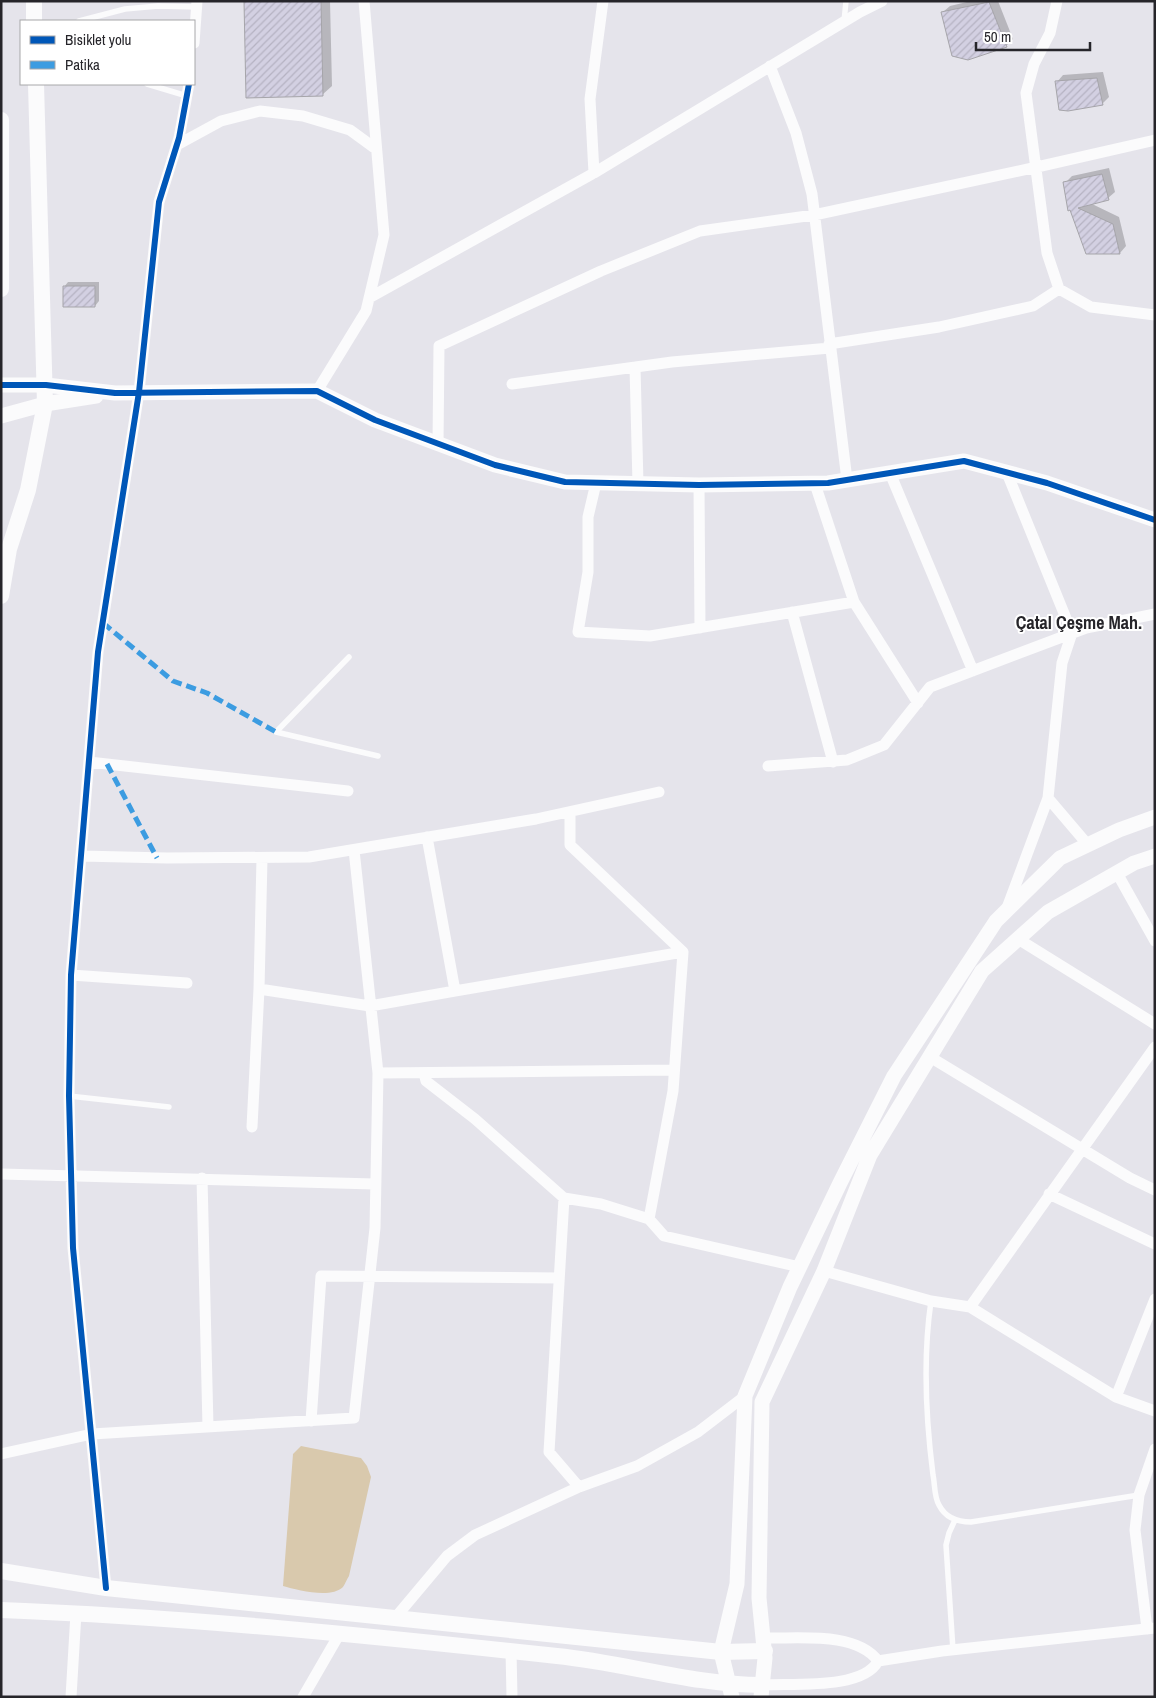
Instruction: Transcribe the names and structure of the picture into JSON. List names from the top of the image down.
{
  "districts": ["Çatal Çeşme Mah."],
  "legend": ["Bisiklet yolu", "Patika"],
  "scale_bar": "50 m"
}
